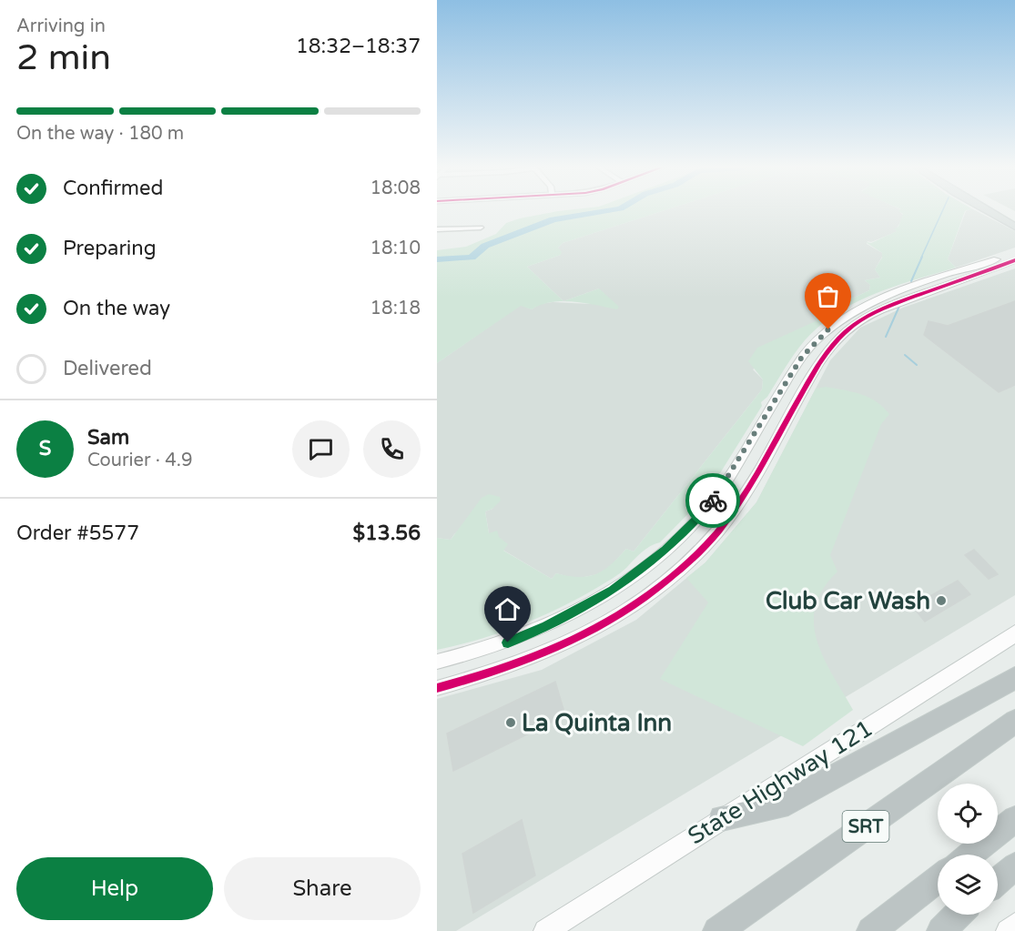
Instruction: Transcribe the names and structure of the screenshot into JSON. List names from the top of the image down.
{
  "streets": {
    "highway": ["SRT"],
    "main road": ["State Highway 121"]
  },
  "places": ["Club Car Wash", "La Quinta Inn"],
  "page": {
    "heading": ["2 min", "Arriving in", "18:32–18:37"],
    "panel": [
      "Sam",
      "Courier · 4.9",
      "Order #5577",
      "$13.56"
    ],
    "bar": "On the way · 180 m",
    "list": [
      ["Confirmed", "18:08"],
      ["Preparing", "18:10"],
      ["On the way", "18:18"],
      "Delivered"
    ],
    "round": "S",
    "buttons": ["Help", "Share"]
  }
}
